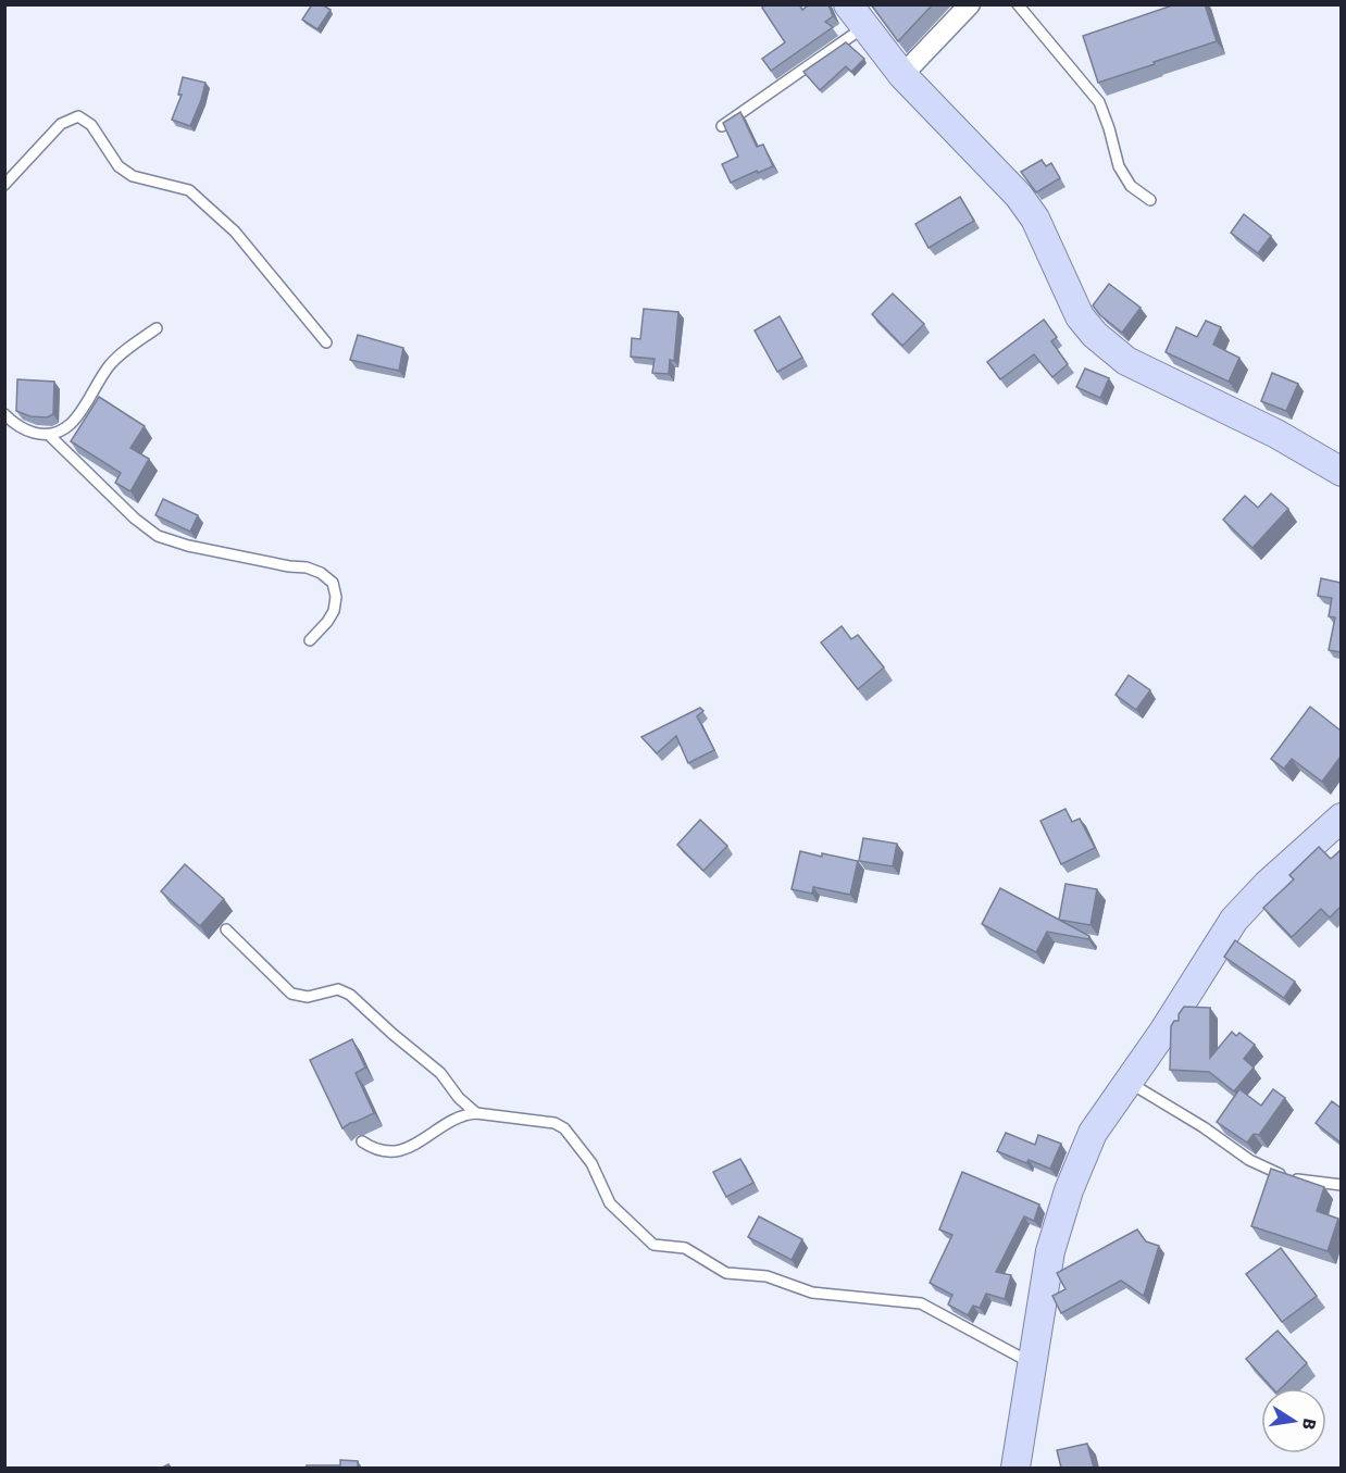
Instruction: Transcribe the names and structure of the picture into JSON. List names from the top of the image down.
{
  "north": "right"
}
